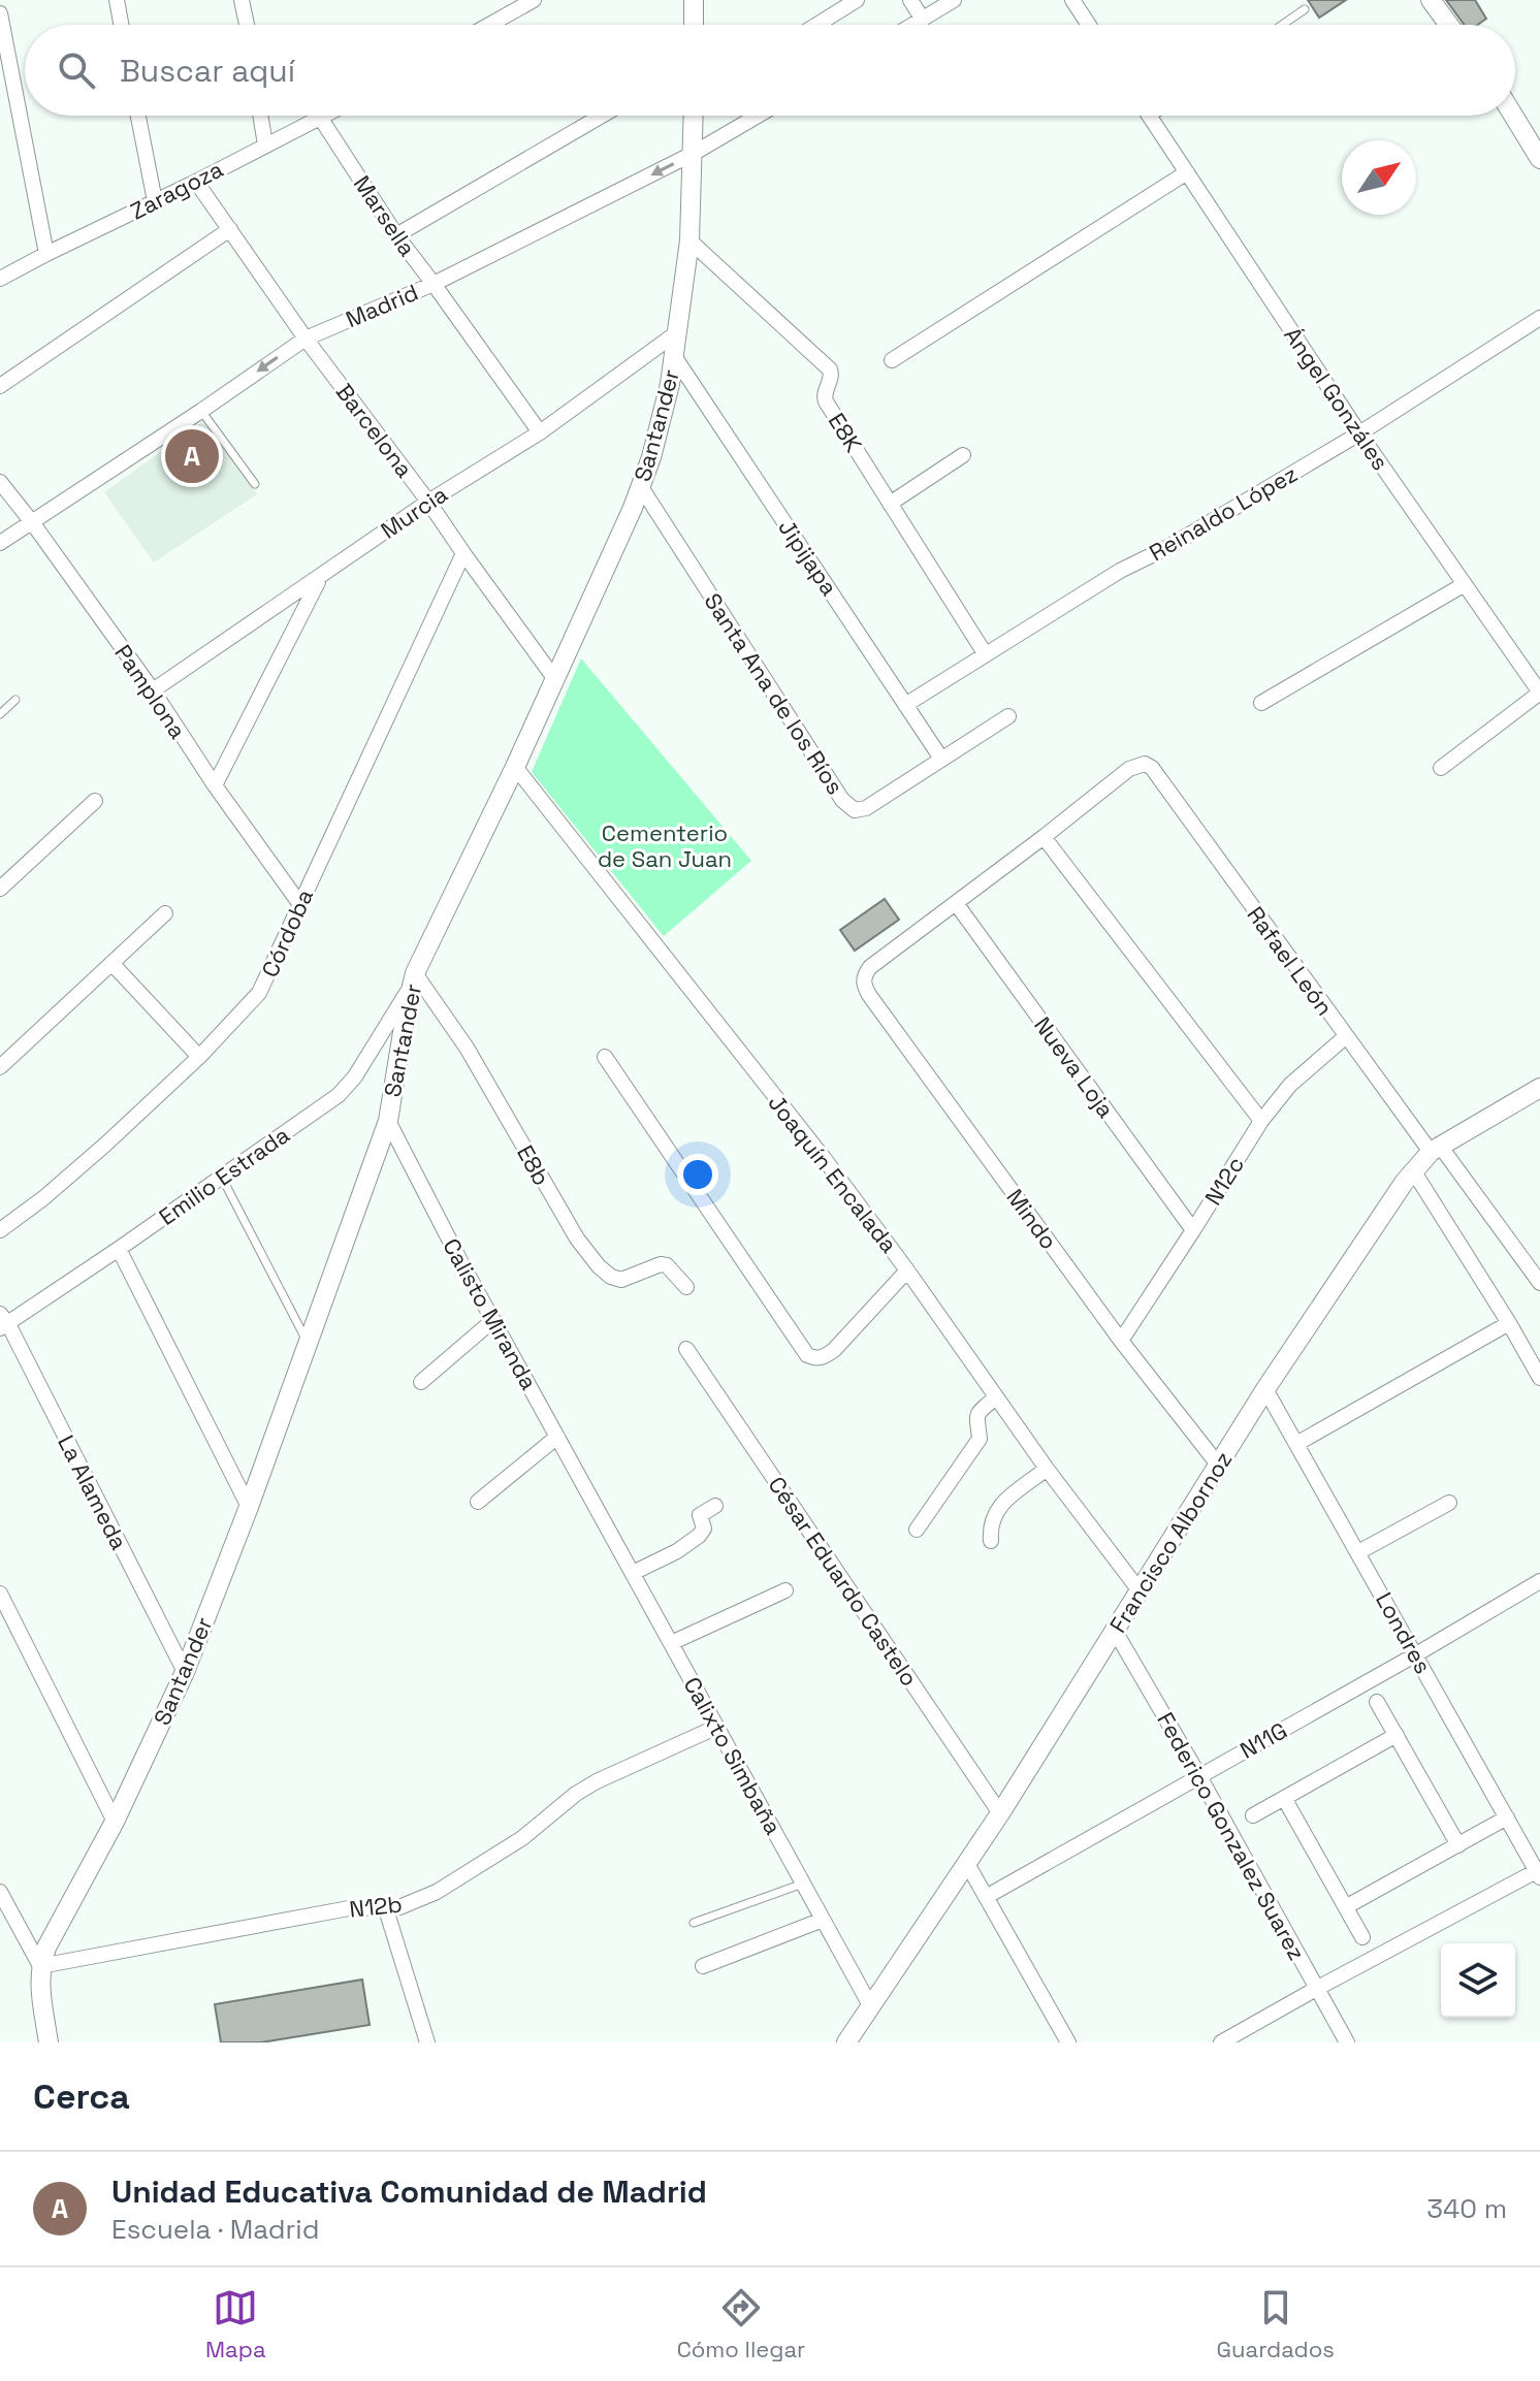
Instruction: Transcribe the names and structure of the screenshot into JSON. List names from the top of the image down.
{
  "streets": {
    "street": [
      "Zaragoza",
      "Marsella",
      "Madrid",
      "Ángel Gonzáles",
      "Santander",
      "Barcelona",
      "E8K",
      "Murcia",
      "Reinaldo López",
      "Jipijapa",
      "Pamplona",
      "Santa Ana de los Ríos",
      "Córdoba",
      "Rafael León",
      "Nueva Loja",
      "E8b",
      "Joaquín Encalada",
      "Emilio Estrada",
      "N12c",
      "Mindo",
      "Calisto Miranda",
      "La Alameda",
      "Francisco Albornoz",
      "César Eduardo Castelo",
      "Londres",
      "N11G",
      "Calixto Simbaña",
      "Federico Gonzalez Suarez",
      "N12b"
    ]
  },
  "crossings": [
    ["Zaragoza", "Marsella"],
    ["Zaragoza", "Barcelona"],
    ["Marsella", "Madrid"],
    ["Marsella", "Murcia"],
    ["Madrid", "Santander"],
    ["Madrid", "Barcelona"],
    ["Madrid", "Pamplona"],
    ["Ángel Gonzáles", "Reinaldo López"],
    ["Santander", "Barcelona"],
    ["Santander", "E8K"],
    ["Santander", "Murcia"],
    ["Santander", "Jipijapa"],
    ["Santander", "Santa Ana de los Ríos"],
    ["Santander", "E8b"],
    ["Santander", "Joaquín Encalada"],
    ["Santander", "Emilio Estrada"],
    ["Santander", "Calisto Miranda"],
    ["Santander", "La Alameda"],
    ["Santander", "N12b"],
    ["Barcelona", "Murcia"],
    ["Barcelona", "Córdoba"],
    ["E8K", "Reinaldo López"],
    ["Murcia", "Pamplona"],
    ["Reinaldo López", "Jipijapa"],
    ["Jipijapa", "Santa Ana de los Ríos"],
    ["Pamplona", "Córdoba"],
    ["Rafael León", "N12c"],
    ["Rafael León", "Francisco Albornoz"],
    ["Nueva Loja", "N12c"],
    ["Nueva Loja", "Mindo"],
    ["E8b", "Emilio Estrada"],
    ["Joaquín Encalada", "Francisco Albornoz"],
    ["Emilio Estrada", "La Alameda"],
    ["N12c", "Mindo"],
    ["Mindo", "Francisco Albornoz"],
    ["Calisto Miranda", "Calixto Simbaña"],
    ["Francisco Albornoz", "César Eduardo Castelo"],
    ["Francisco Albornoz", "Londres"],
    ["Francisco Albornoz", "Calixto Simbaña"],
    ["Francisco Albornoz", "Federico Gonzalez Suarez"],
    ["Londres", "N11G"],
    ["N11G", "Federico Gonzalez Suarez"],
    ["Calixto Simbaña", "N12b"]
  ],
  "parks": ["Cementerio de San Juan"],
  "north": "top right",
  "page": {
    "search": "Buscar aquí",
    "pins": "A",
    "heading": "Cerca",
    "list": [
      {
        "mark": "A",
        "name": "Unidad Educativa Comunidad de Madrid",
        "note": "Escuela · Madrid",
        "value": "340 m"
      }
    ],
    "nav": ["Mapa", "Cómo llegar", "Guardados"]
  }
}
